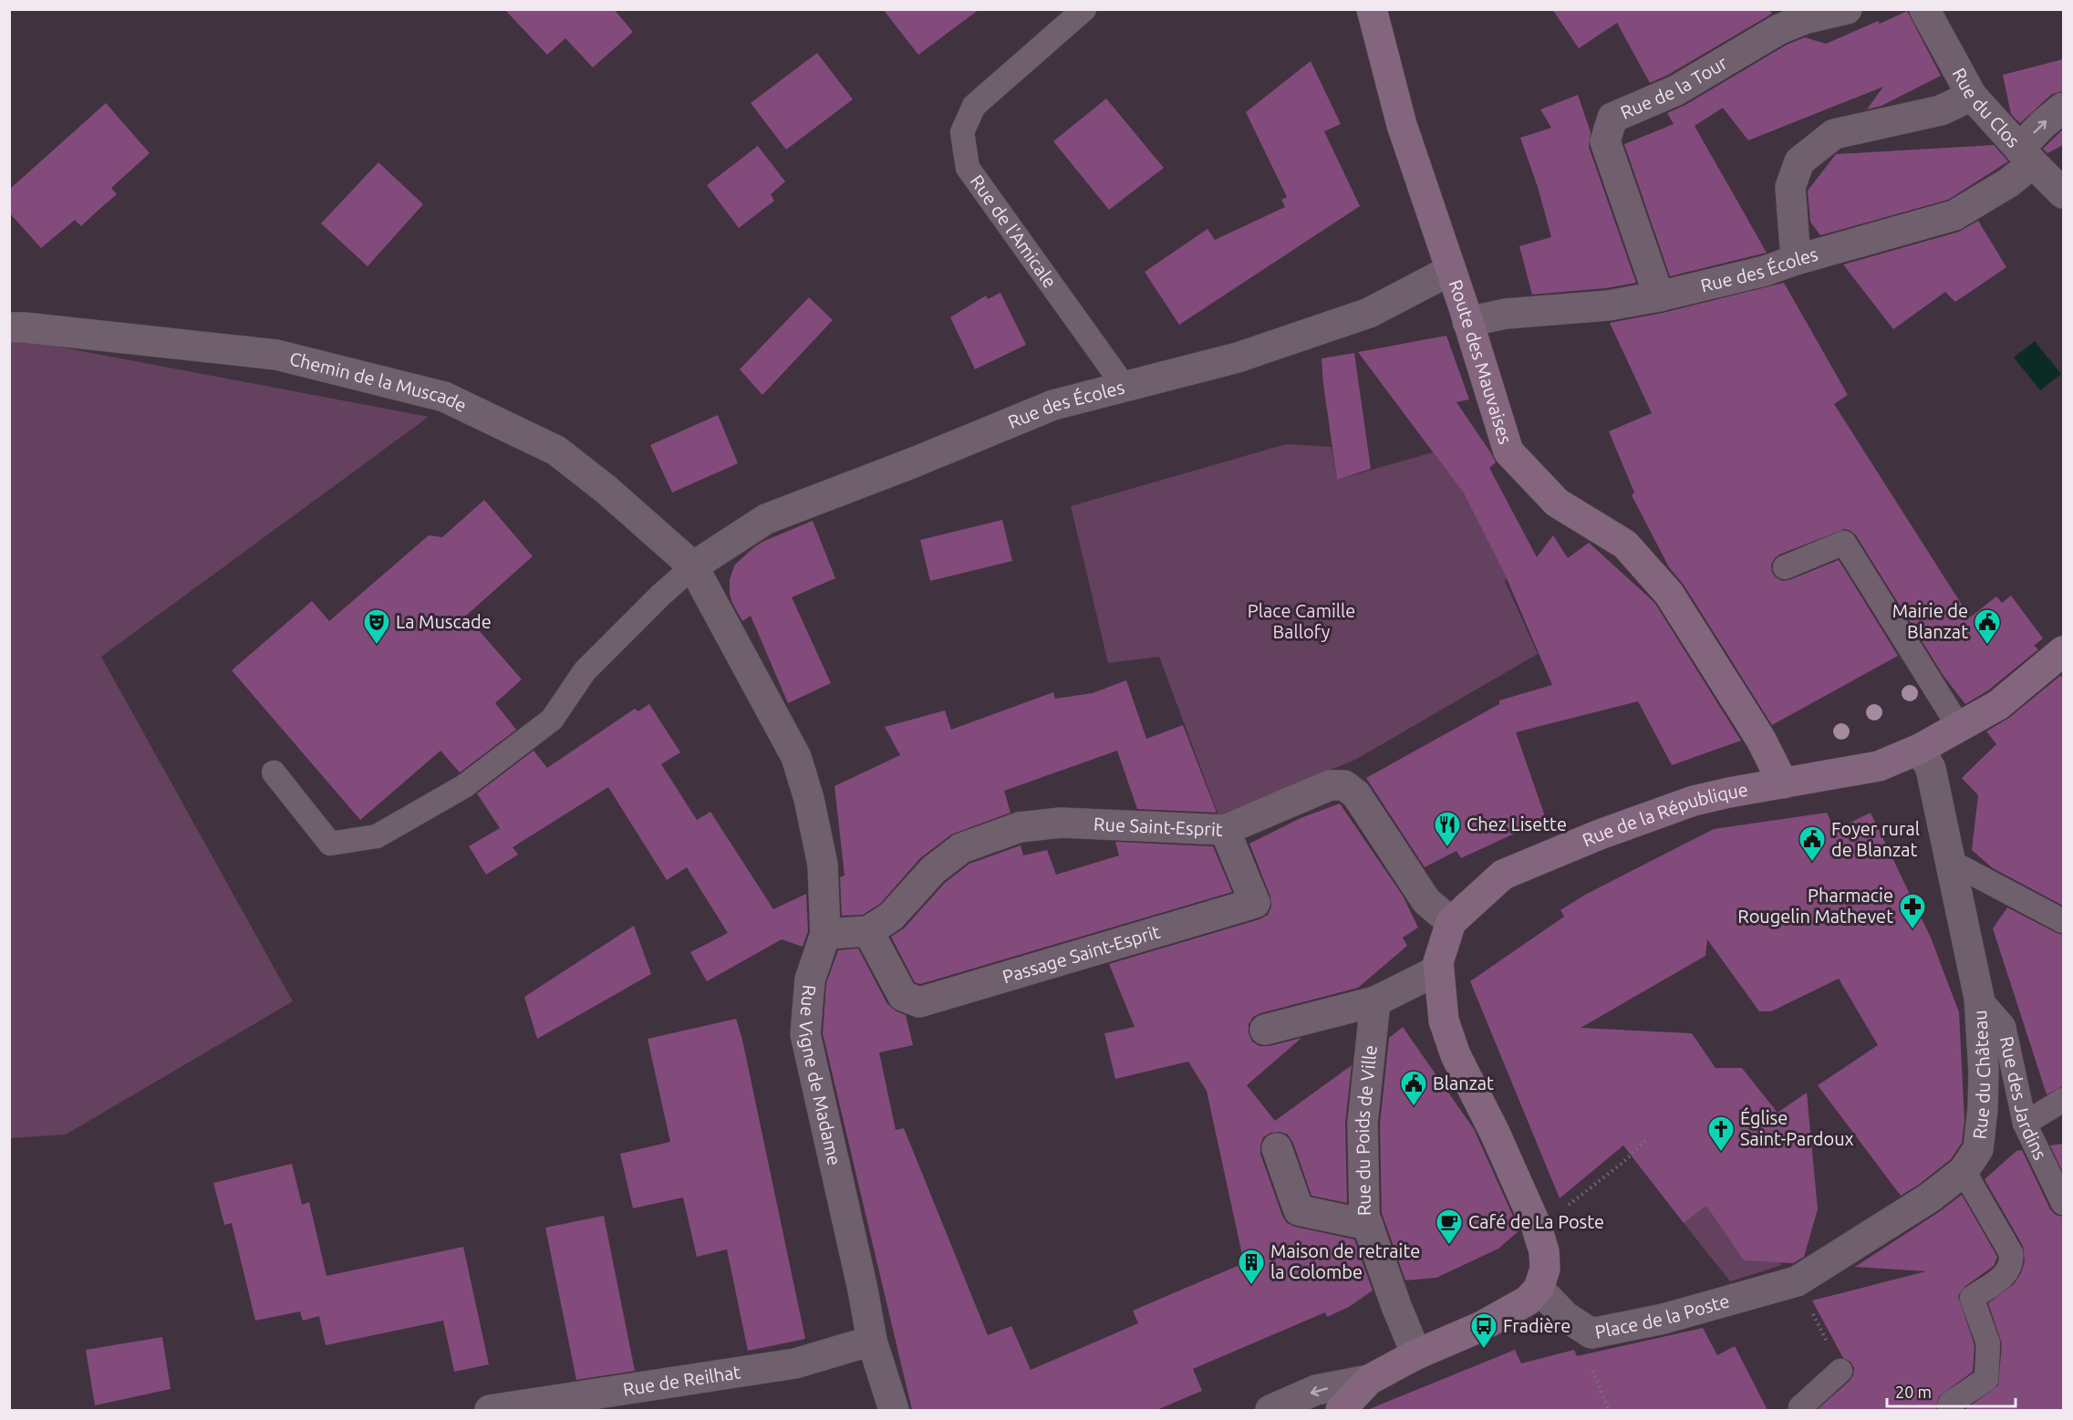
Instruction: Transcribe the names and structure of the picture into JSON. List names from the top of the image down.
{
  "streets": {
    "street": [
      "Rue de la Tour",
      "Rue du Clos",
      "Rue des Écoles",
      "Route des Mauvaises",
      "Chemin de la Muscade",
      "Rue de la République",
      "Rue Saint-Esprit",
      "Passage Saint-Esprit",
      "Rue Vigne de Madame",
      "Rue du Château",
      "Rue du Poids de Ville",
      "Place de la Poste",
      "Rue de Reilhat"
    ],
    "lane": ["Rue de l'Amicale", "Rue des Jardins"]
  },
  "crossings": [
    ["Rue de la Tour", "Rue des Écoles"],
    ["Rue du Clos", "Rue des Écoles"],
    ["Rue de l'Amicale", "Rue des Écoles"],
    ["Rue des Écoles", "Route des Mauvaises"],
    ["Rue des Écoles", "Chemin de la Muscade"],
    ["Rue des Écoles", "Rue Vigne de Madame"],
    ["Route des Mauvaises", "Rue de la République"],
    ["Chemin de la Muscade", "Rue Vigne de Madame"],
    ["Rue de la République", "Rue Saint-Esprit"],
    ["Rue de la République", "Rue du Château"],
    ["Rue de la République", "Place de la Poste"],
    ["Rue Saint-Esprit", "Passage Saint-Esprit"],
    ["Rue Saint-Esprit", "Rue Vigne de Madame"],
    ["Rue Vigne de Madame", "Rue de Reilhat"],
    ["Rue du Château", "Rue des Jardins"],
    ["Rue du Château", "Place de la Poste"]
  ],
  "parks": ["Place Camille Ballofy"],
  "places": {
    "theatre": ["La Muscade"],
    "public building": ["Mairie de Blanzat", "Foyer rural de Blanzat", "Blanzat"],
    "restaurant": ["Chez Lisette"],
    "pharmacy": ["Pharmacie Rougelin Mathevet"],
    "church": ["Église Saint-Pardoux"],
    "cafe": ["Café de La Poste"],
    "building": ["Maison de retraite la Colombe"],
    "bus stop": ["Fradière"]
  },
  "scale_bar": "20 m"
}
